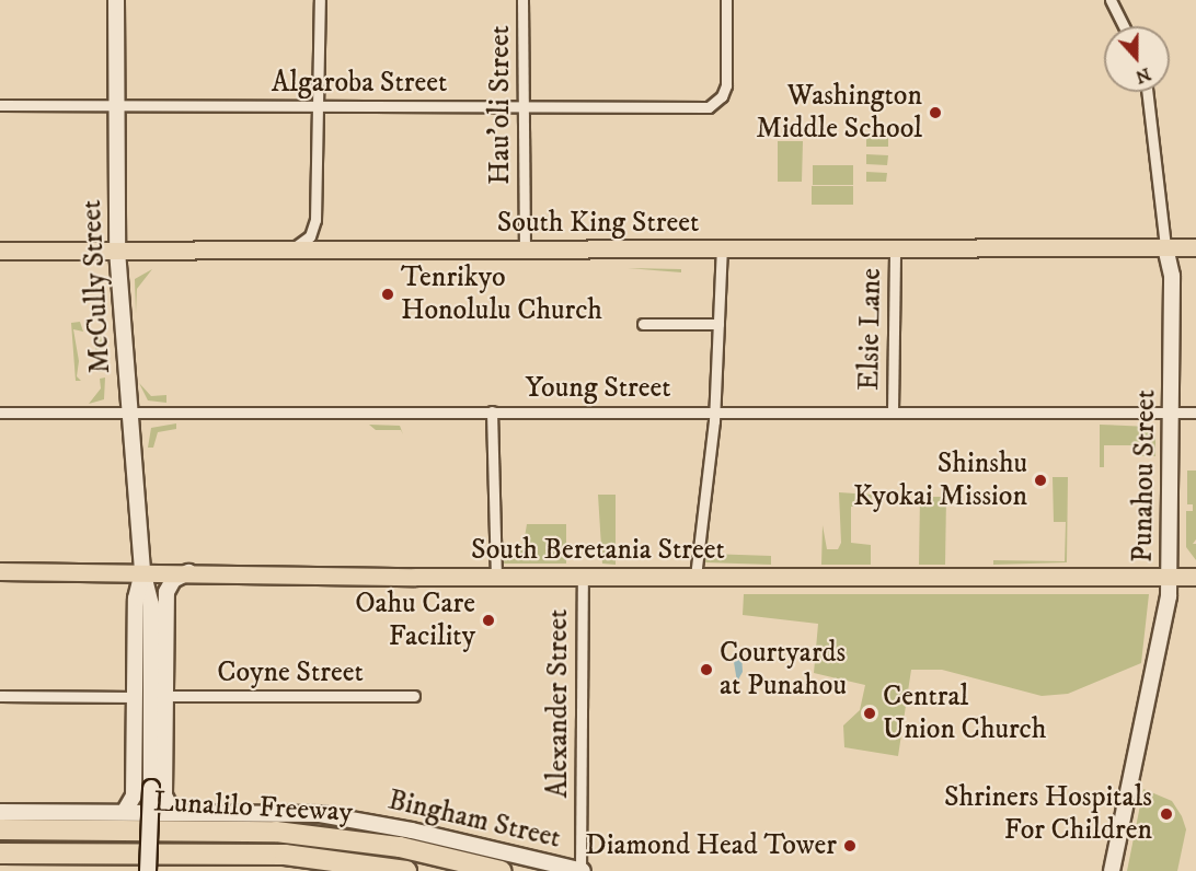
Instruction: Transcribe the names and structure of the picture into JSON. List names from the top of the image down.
{
  "streets": {
    "highway": ["Lunalilo Freeway"],
    "main road": ["South King Street", "South Beretania Street"],
    "street": [
      "Algaroba Street",
      "Hau'oli Street",
      "McCully Street",
      "Elsie Lane",
      "Young Street",
      "Punahou Street",
      "Coyne Street",
      "Alexander Street",
      "Bingham Street"
    ]
  },
  "crossings": [
    ["Algaroba Street", "Hau'oli Street"],
    ["Algaroba Street", "McCully Street"],
    ["Hau'oli Street", "South King Street"],
    ["South King Street", "McCully Street"],
    ["South King Street", "Elsie Lane"],
    ["South King Street", "Punahou Street"],
    ["McCully Street", "Young Street"],
    ["McCully Street", "South Beretania Street"],
    ["McCully Street", "Coyne Street"],
    ["McCully Street", "Bingham Street"],
    ["Elsie Lane", "Young Street"],
    ["Young Street", "Punahou Street"],
    ["Punahou Street", "South Beretania Street"],
    ["South Beretania Street", "Alexander Street"],
    ["Alexander Street", "Bingham Street"]
  ],
  "places": [
    "Washington Middle School",
    "Tenrikyo Honolulu Church",
    "Shinshu Kyokai Mission",
    "Oahu Care Facility",
    "Courtyards at Punahou",
    "Central Union Church",
    "Shriners Hospitals For Children",
    "Diamond Head Tower"
  ],
  "north": "bottom"
}
